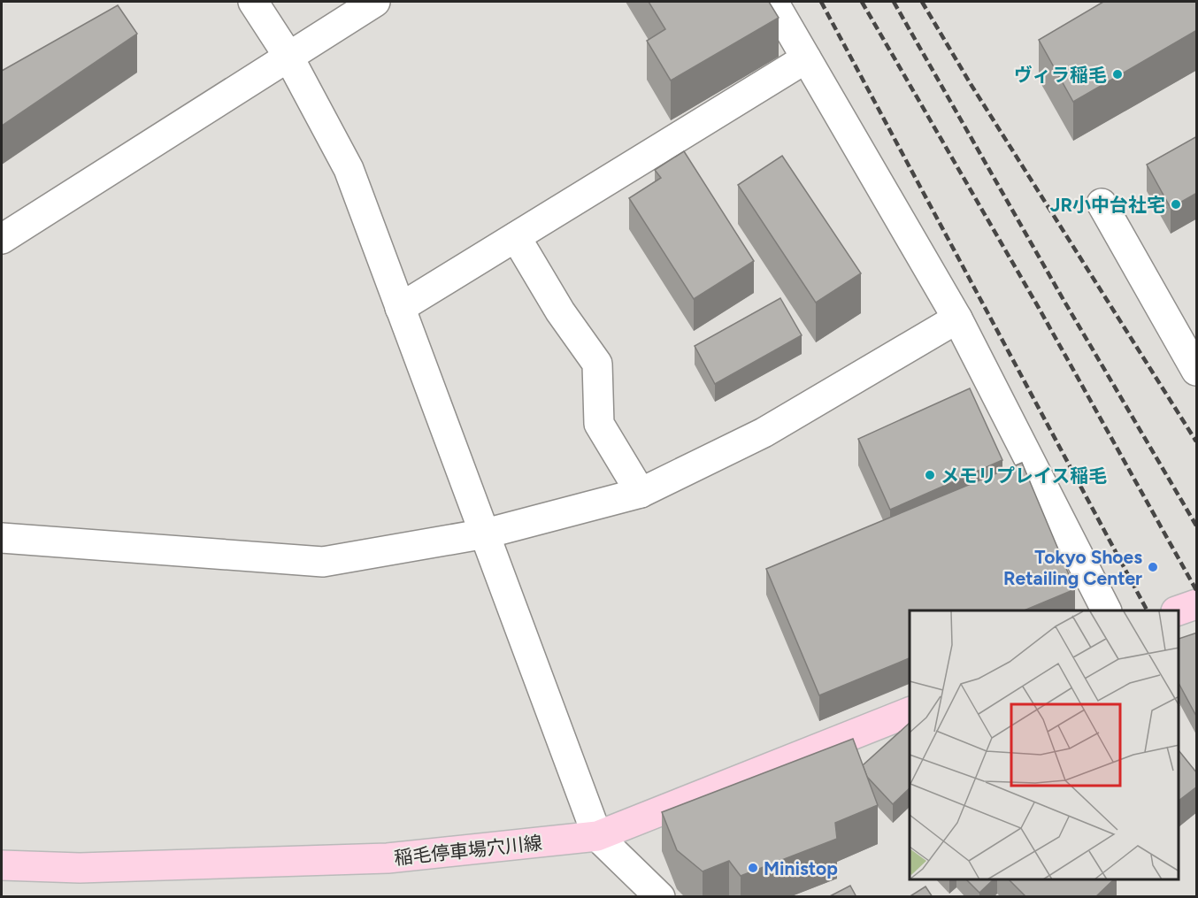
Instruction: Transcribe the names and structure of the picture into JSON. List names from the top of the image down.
{
  "streets": {
    "main road": ["稲毛停車場穴川線"]
  },
  "places": [
    "ヴィラ稲毛",
    "JR小中台社宅",
    "メモリプレイス稲毛",
    "Tokyo Shoes Retailing Center",
    "Ministop"
  ]
}
